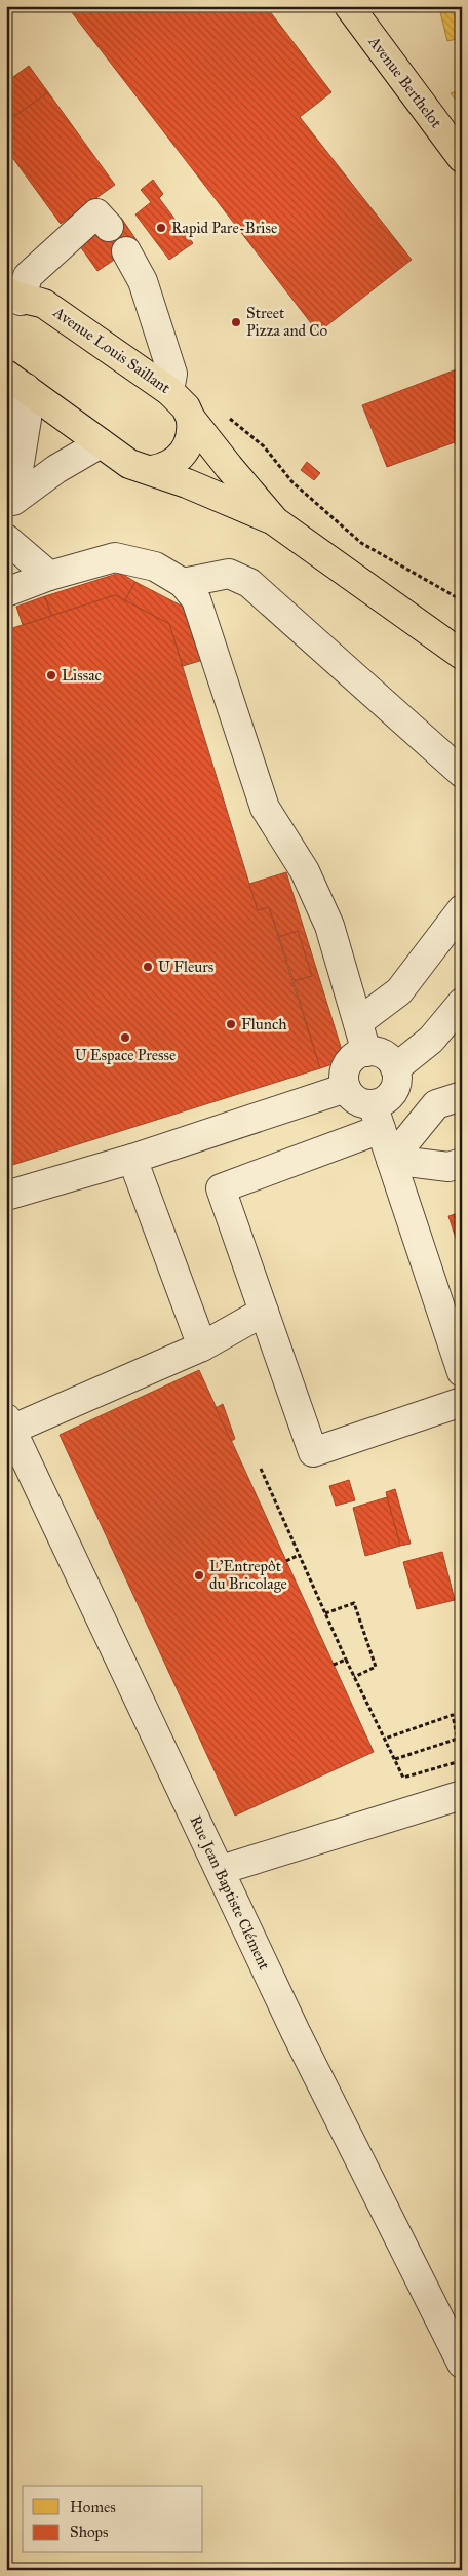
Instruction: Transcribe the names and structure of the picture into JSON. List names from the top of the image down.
{
  "streets": {
    "main road": ["Avenue Berthelot", "Avenue Louis Saillant"],
    "street": ["Rue Jean Baptiste Clément"]
  },
  "places": [
    "Rapid Pare-Brise",
    "Street Pizza and Co",
    "Lissac",
    "U Fleurs",
    "Flunch",
    "U Espace Presse",
    "L'Entrepôt du Bricolage"
  ],
  "legend": ["Homes", "Shops"]
}
